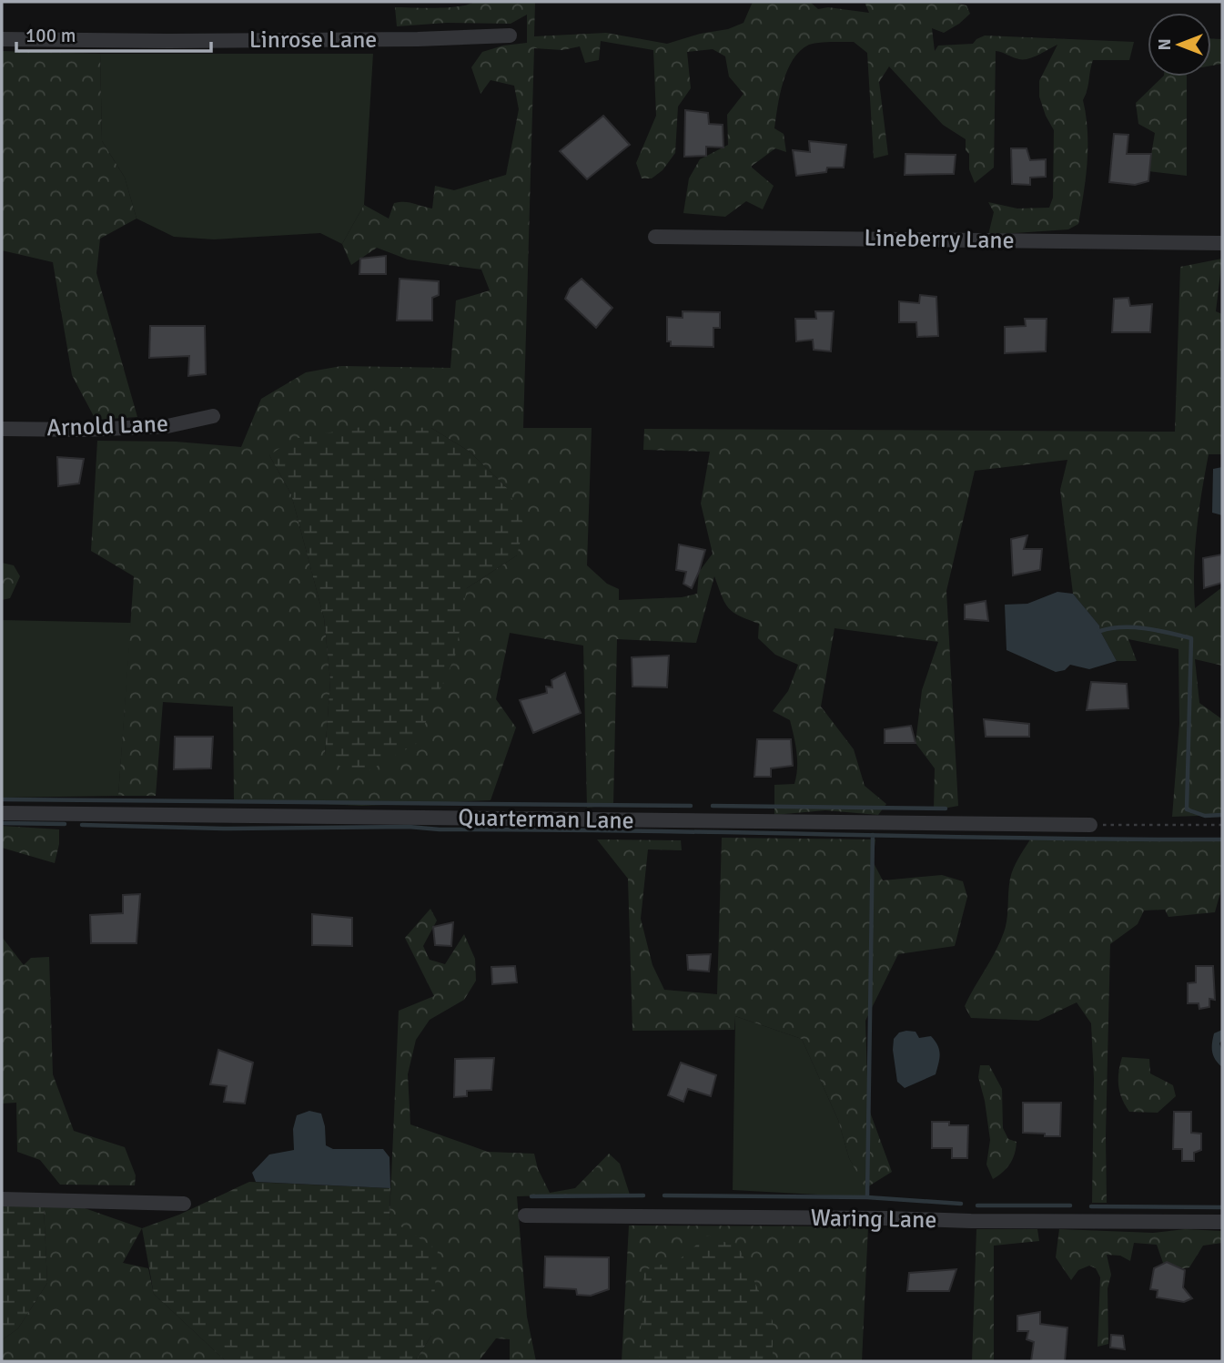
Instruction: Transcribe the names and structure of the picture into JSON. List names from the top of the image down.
{
  "streets": {
    "street": [
      "Linrose Lane",
      "Lineberry Lane",
      "Arnold Lane",
      "Quarterman Lane",
      "Waring Lane"
    ]
  },
  "scale_bar": "100 m",
  "north": "left"
}
